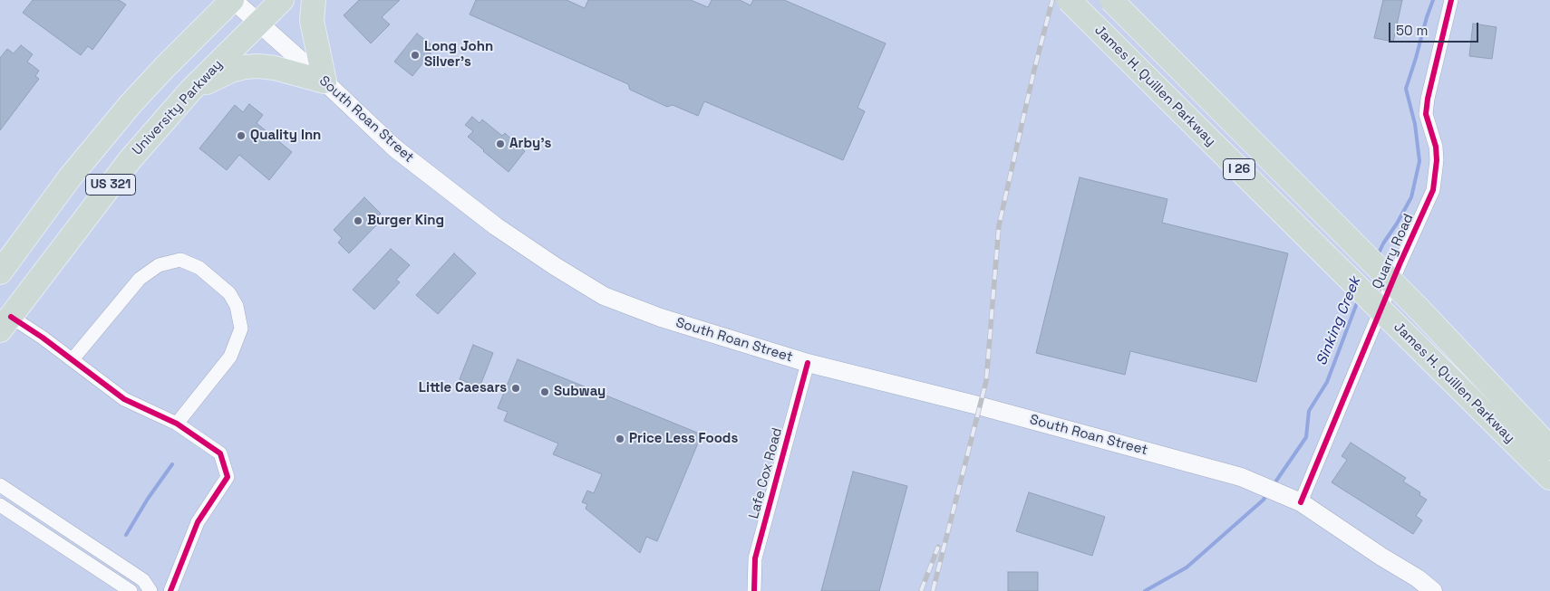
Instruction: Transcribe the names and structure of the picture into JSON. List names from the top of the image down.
{
  "streets": {
    "highway": [
      "James H. Quillen Parkway",
      "University Parkway",
      "I 26",
      "US 321"
    ],
    "main road": ["South Roan Street"],
    "street": ["Quarry Road", "Lafe Cox Road"]
  },
  "crossings": [
    ["University Parkway", "South Roan Street"],
    ["South Roan Street", "US 321"],
    ["South Roan Street", "Quarry Road"],
    ["South Roan Street", "Lafe Cox Road"]
  ],
  "water": ["Sinking Creek"],
  "places": [
    "Long John Silver's",
    "Quality Inn",
    "Arby's",
    "Burger King",
    "Little Caesars",
    "Subway",
    "Price Less Foods"
  ],
  "scale_bar": "50 m"
}
